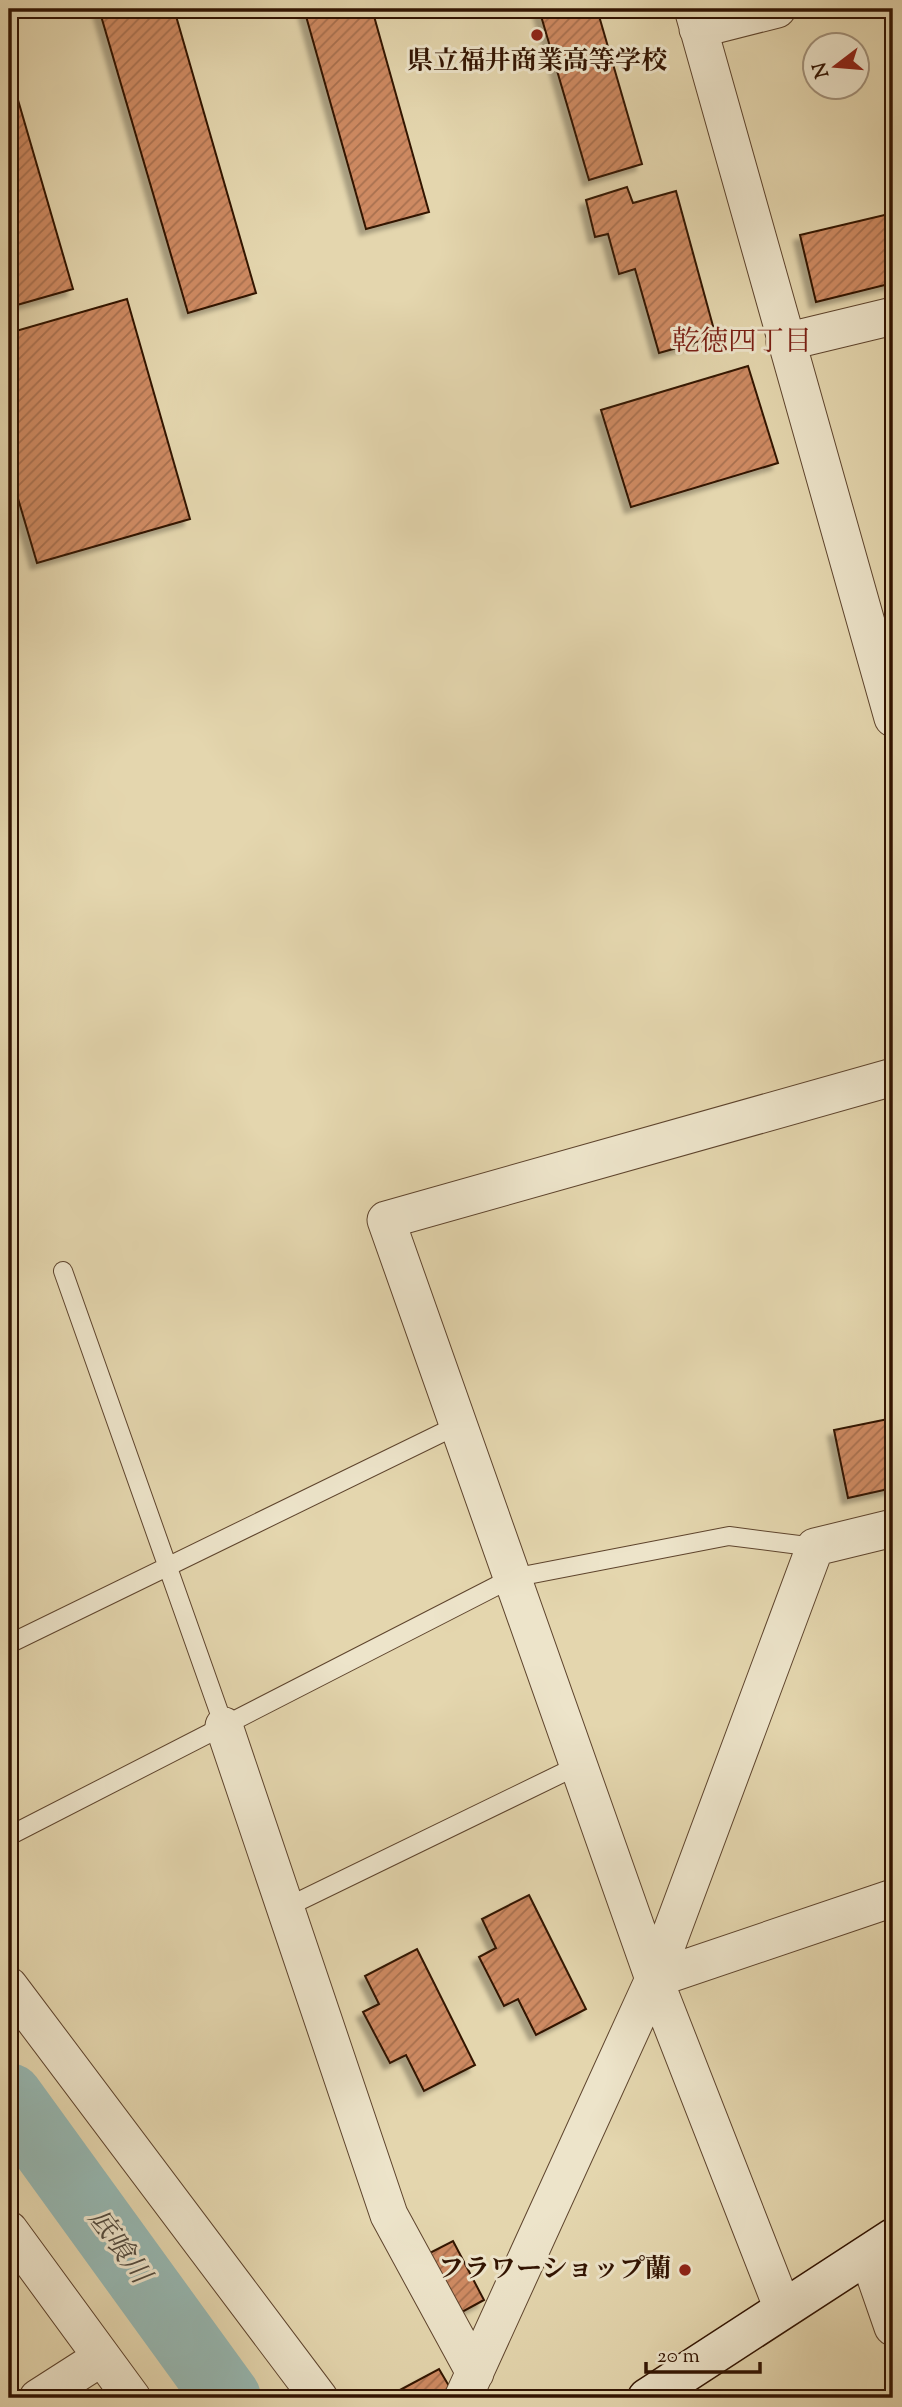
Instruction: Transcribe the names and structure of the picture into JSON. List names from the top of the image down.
{
  "districts": ["乾徳四丁目"],
  "water": ["底喰川"],
  "places": ["県立福井商業高等学校", "フラワーショップ蘭"],
  "scale_bar": "20 m",
  "north": "left"
}
